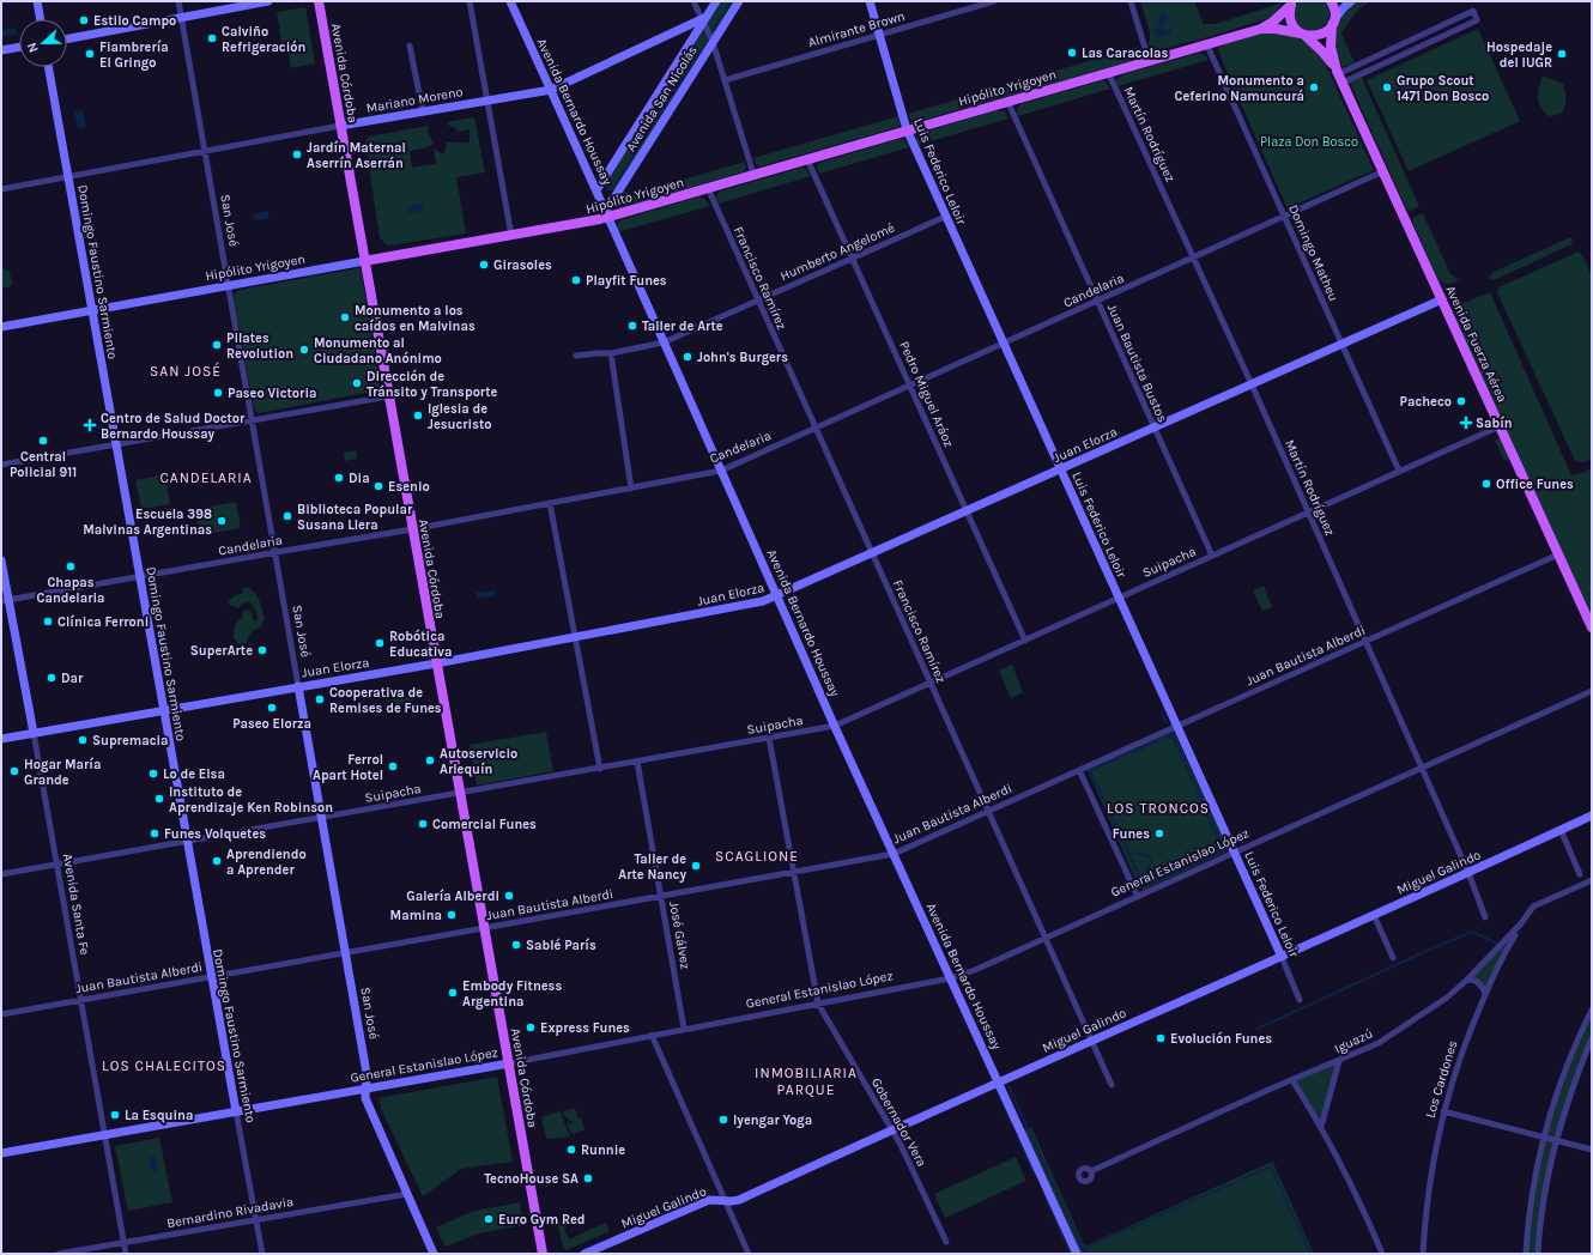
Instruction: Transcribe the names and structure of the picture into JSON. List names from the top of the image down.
{
  "streets": {
    "main road": ["Avenida Córdoba", "Hipólito Yrigoyen", "Avenida Fuerza Aérea"],
    "street": [
      "Almirante Brown",
      "Avenida San Nicolás",
      "Mariano Moreno",
      "Avenida Bernardo Houssay",
      "Martín Rodríguez",
      "Luis Federico Leloir",
      "San José",
      "Humberto Angelomé",
      "Domingo Matheu",
      "Domingo Faustino Sarmiento",
      "Francisco Ramírez",
      "Candelaria",
      "Juan Bautista Bustos",
      "Pedro Miguel Aráoz",
      "Juan Elorza",
      "Suipacha",
      "Juan Bautista Alberdi",
      "General Estanislao López",
      "Miguel Galindo",
      "Avenida Santa Fe",
      "José Gálvez",
      "Iguazú",
      "Los Cardones",
      "Gobernador Vera",
      "Bernardino Rivadavia"
    ]
  },
  "crossings": [
    ["Almirante Brown", "Luis Federico Leloir"],
    ["Avenida Córdoba", "Hipólito Yrigoyen"],
    ["Avenida Córdoba", "Mariano Moreno"],
    ["Avenida Córdoba", "Candelaria"],
    ["Avenida Córdoba", "Juan Elorza"],
    ["Avenida Córdoba", "Suipacha"],
    ["Avenida Córdoba", "Juan Bautista Alberdi"],
    ["Avenida Córdoba", "General Estanislao López"],
    ["Hipólito Yrigoyen", "Avenida San Nicolás"],
    ["Hipólito Yrigoyen", "Avenida Bernardo Houssay"],
    ["Hipólito Yrigoyen", "Martín Rodríguez"],
    ["Hipólito Yrigoyen", "Luis Federico Leloir"],
    ["Hipólito Yrigoyen", "San José"],
    ["Hipólito Yrigoyen", "Domingo Matheu"],
    ["Hipólito Yrigoyen", "Domingo Faustino Sarmiento"],
    ["Hipólito Yrigoyen", "Francisco Ramírez"],
    ["Hipólito Yrigoyen", "Avenida Fuerza Aérea"],
    ["Hipólito Yrigoyen", "Juan Bautista Bustos"],
    ["Hipólito Yrigoyen", "Pedro Miguel Aráoz"],
    ["Avenida San Nicolás", "Mariano Moreno"],
    ["Avenida San Nicolás", "Avenida Bernardo Houssay"],
    ["Mariano Moreno", "Avenida Bernardo Houssay"],
    ["Mariano Moreno", "San José"],
    ["Mariano Moreno", "Domingo Faustino Sarmiento"],
    ["Avenida Bernardo Houssay", "Humberto Angelomé"],
    ["Avenida Bernardo Houssay", "Candelaria"],
    ["Avenida Bernardo Houssay", "Juan Elorza"],
    ["Avenida Bernardo Houssay", "Suipacha"],
    ["Avenida Bernardo Houssay", "Juan Bautista Alberdi"],
    ["Avenida Bernardo Houssay", "General Estanislao López"],
    ["Avenida Bernardo Houssay", "Miguel Galindo"],
    ["Martín Rodríguez", "Candelaria"],
    ["Martín Rodríguez", "Juan Elorza"],
    ["Martín Rodríguez", "Suipacha"],
    ["Martín Rodríguez", "Juan Bautista Alberdi"],
    ["Martín Rodríguez", "General Estanislao López"],
    ["Martín Rodríguez", "Miguel Galindo"],
    ["Luis Federico Leloir", "Humberto Angelomé"],
    ["Luis Federico Leloir", "Candelaria"],
    ["Luis Federico Leloir", "Juan Elorza"],
    ["Luis Federico Leloir", "Suipacha"],
    ["Luis Federico Leloir", "Juan Bautista Alberdi"],
    ["Luis Federico Leloir", "General Estanislao López"],
    ["Luis Federico Leloir", "Miguel Galindo"],
    ["San José", "Candelaria"],
    ["San José", "Juan Elorza"],
    ["San José", "Suipacha"],
    ["San José", "Juan Bautista Alberdi"],
    ["San José", "General Estanislao López"],
    ["San José", "Bernardino Rivadavia"],
    ["Humberto Angelomé", "Francisco Ramírez"],
    ["Humberto Angelomé", "Pedro Miguel Aráoz"],
    ["Domingo Matheu", "Candelaria"],
    ["Domingo Matheu", "Juan Elorza"],
    ["Domingo Matheu", "Suipacha"],
    ["Domingo Faustino Sarmiento", "Candelaria"],
    ["Domingo Faustino Sarmiento", "Juan Elorza"],
    ["Domingo Faustino Sarmiento", "Suipacha"],
    ["Domingo Faustino Sarmiento", "Juan Bautista Alberdi"],
    ["Domingo Faustino Sarmiento", "General Estanislao López"],
    ["Domingo Faustino Sarmiento", "Bernardino Rivadavia"],
    ["Francisco Ramírez", "Candelaria"],
    ["Francisco Ramírez", "Juan Elorza"],
    ["Francisco Ramírez", "Suipacha"],
    ["Francisco Ramírez", "Juan Bautista Alberdi"],
    ["Francisco Ramírez", "General Estanislao López"],
    ["Francisco Ramírez", "Miguel Galindo"],
    ["Candelaria", "Avenida Fuerza Aérea"],
    ["Candelaria", "Juan Bautista Bustos"],
    ["Candelaria", "Pedro Miguel Aráoz"],
    ["Candelaria", "Avenida Santa Fe"],
    ["Avenida Fuerza Aérea", "Juan Elorza"],
    ["Avenida Fuerza Aérea", "Suipacha"],
    ["Avenida Fuerza Aérea", "Juan Bautista Alberdi"],
    ["Juan Bautista Bustos", "Juan Elorza"],
    ["Juan Bautista Bustos", "Suipacha"],
    ["Pedro Miguel Aráoz", "Juan Elorza"],
    ["Pedro Miguel Aráoz", "Suipacha"],
    ["Juan Elorza", "Avenida Santa Fe"],
    ["Suipacha", "Avenida Santa Fe"],
    ["Suipacha", "José Gálvez"],
    ["Suipacha", "Gobernador Vera"],
    ["Juan Bautista Alberdi", "Avenida Santa Fe"],
    ["Juan Bautista Alberdi", "José Gálvez"],
    ["Juan Bautista Alberdi", "Gobernador Vera"],
    ["General Estanislao López", "Avenida Santa Fe"],
    ["General Estanislao López", "José Gálvez"],
    ["General Estanislao López", "Gobernador Vera"],
    ["Miguel Galindo", "Gobernador Vera"],
    ["Avenida Santa Fe", "Bernardino Rivadavia"],
    ["Iguazú", "Los Cardones"]
  ],
  "districts": [
    "SAN JOSÉ",
    "CANDELARIA",
    "LOS TRONCOS",
    "SCAGLIONE",
    "LOS CHALECITOS",
    "INMOBILIARIA PARQUE"
  ],
  "parks": ["Plaza Don Bosco"],
  "places": {
    "other": [
      "Estilo Campo",
      "Calviño Refrigeración",
      "Las Caracolas",
      "Fiambrería El Gringo",
      "Hospedaje del IUGR",
      "Monumento a Ceferino Namuncurá",
      "Grupo Scout 1471 Don Bosco",
      "Jardín Maternal Aserrín Aserrán",
      "Girasoles",
      "Playfit Funes",
      "Monumento a los caídos en Malvinas",
      "Taller de Arte",
      "Pilates Revolution",
      "Monumento al Ciudadano Anónimo",
      "John's Burgers",
      "Dirección de Tránsito y Transporte",
      "Paseo Victoria",
      "Pacheco",
      "Iglesia de Jesucristo",
      "Central Policial 911",
      "Dia",
      "Office Funes",
      "Esenio",
      "Biblioteca Popular Susana Llera",
      "Escuela 398 Malvinas Argentinas",
      "Chapas Candelaria",
      "Clínica Ferroni",
      "Robótica Educativa",
      "SuperArte",
      "Dar",
      "Cooperativa de Remises de Funes",
      "Paseo Elorza",
      "Supremacia",
      "Autoservicio Arlequín",
      "Ferrol Apart Hotel",
      "Hogar María Grande",
      "Lo de Elsa",
      "Instituto de Aprendizaje Ken Robinson",
      "Comercial Funes",
      "Funes Volquetes",
      "Funes",
      "Aprendiendo a Aprender",
      "Taller de Arte Nancy",
      "Galería Alberdi",
      "Mamina",
      "Sablé París",
      "Embody Fitness Argentina",
      "Express Funes",
      "Evolución Funes",
      "La Esquina",
      "Iyengar Yoga",
      "Runnie",
      "TecnoHouse SA",
      "Euro Gym Red"
    ],
    "health": ["Sabín", "Centro de Salud Doctor Bernardo Houssay"]
  },
  "north": "left"
}
